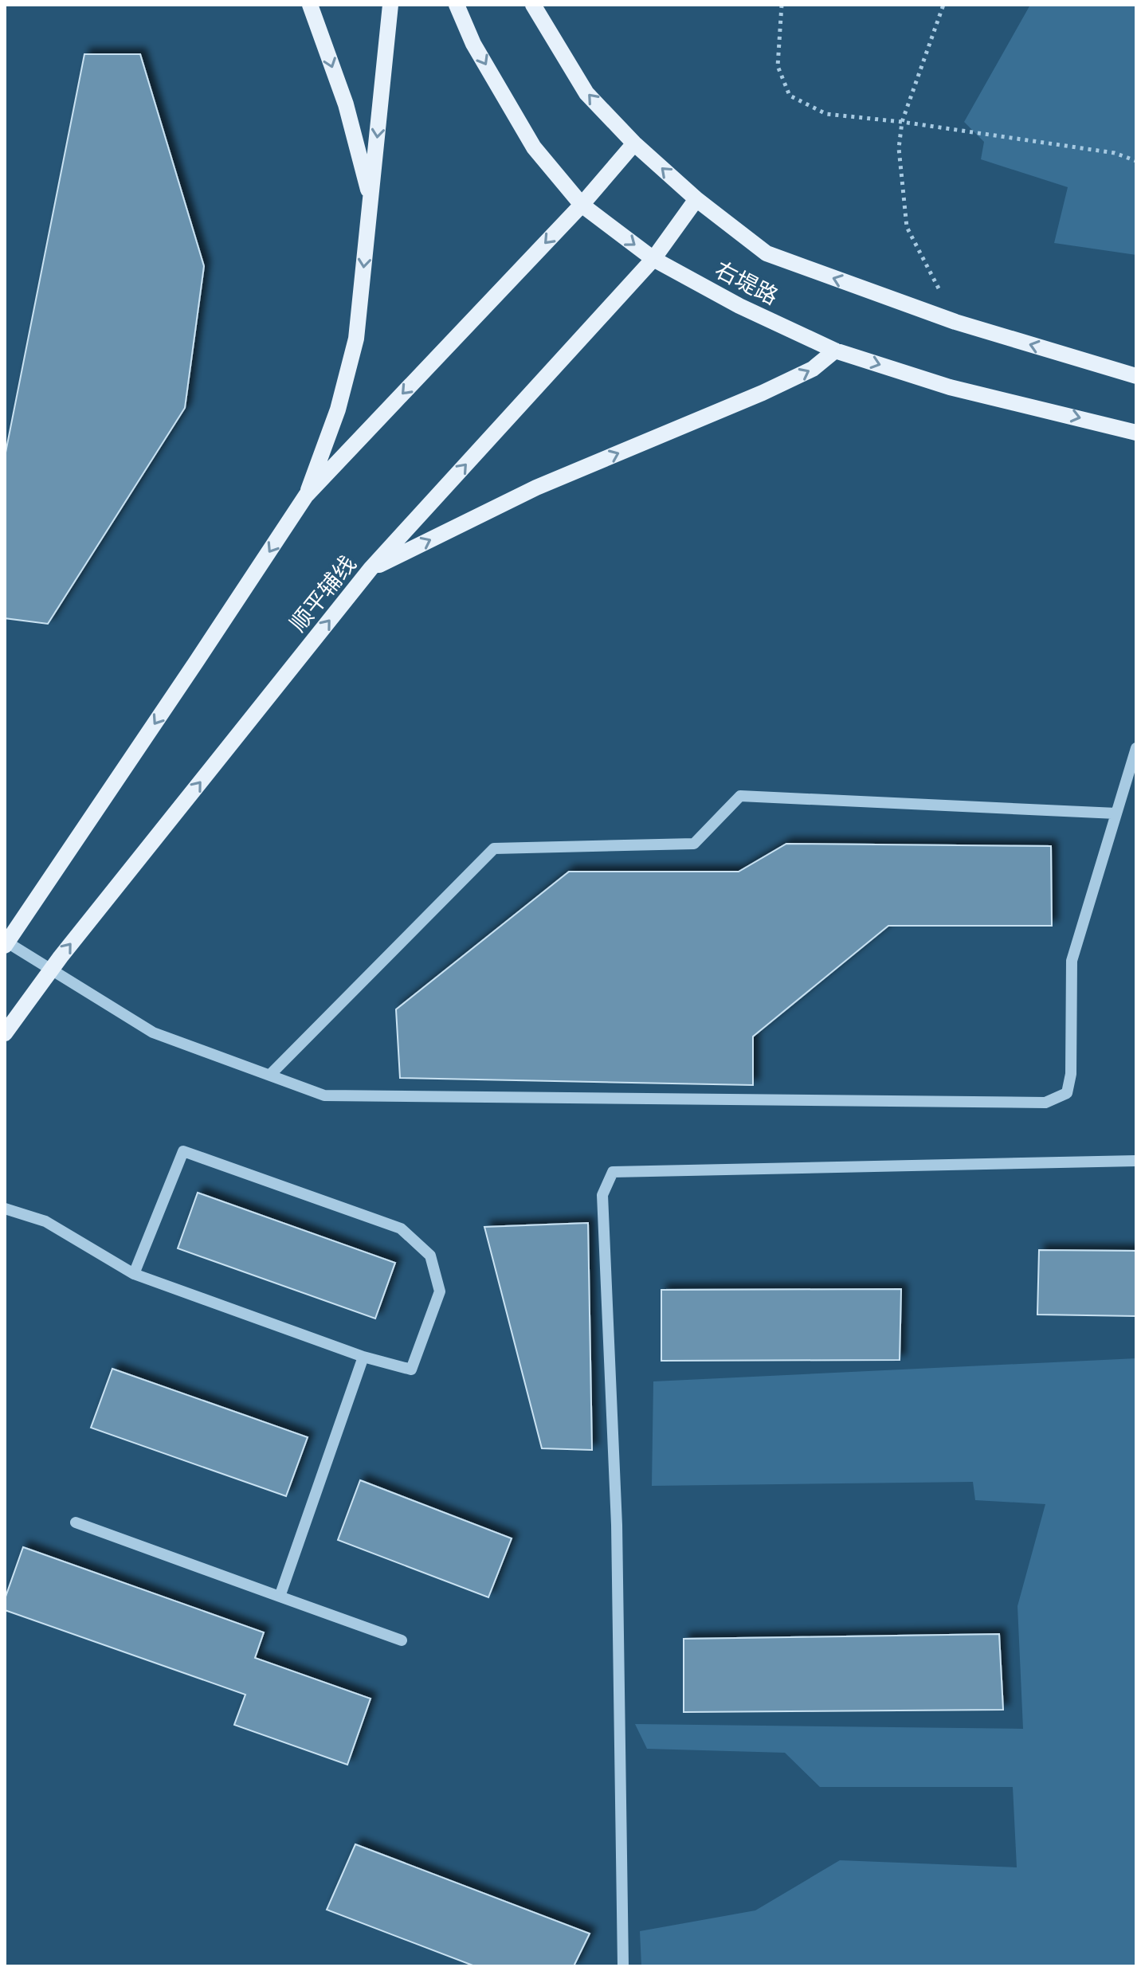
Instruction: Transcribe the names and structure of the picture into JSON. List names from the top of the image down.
{
  "streets": {
    "main road": ["右堤路", "顺平辅线"]
  },
  "crossings": [
    ["右堤路", "顺平辅线"]
  ]
}
